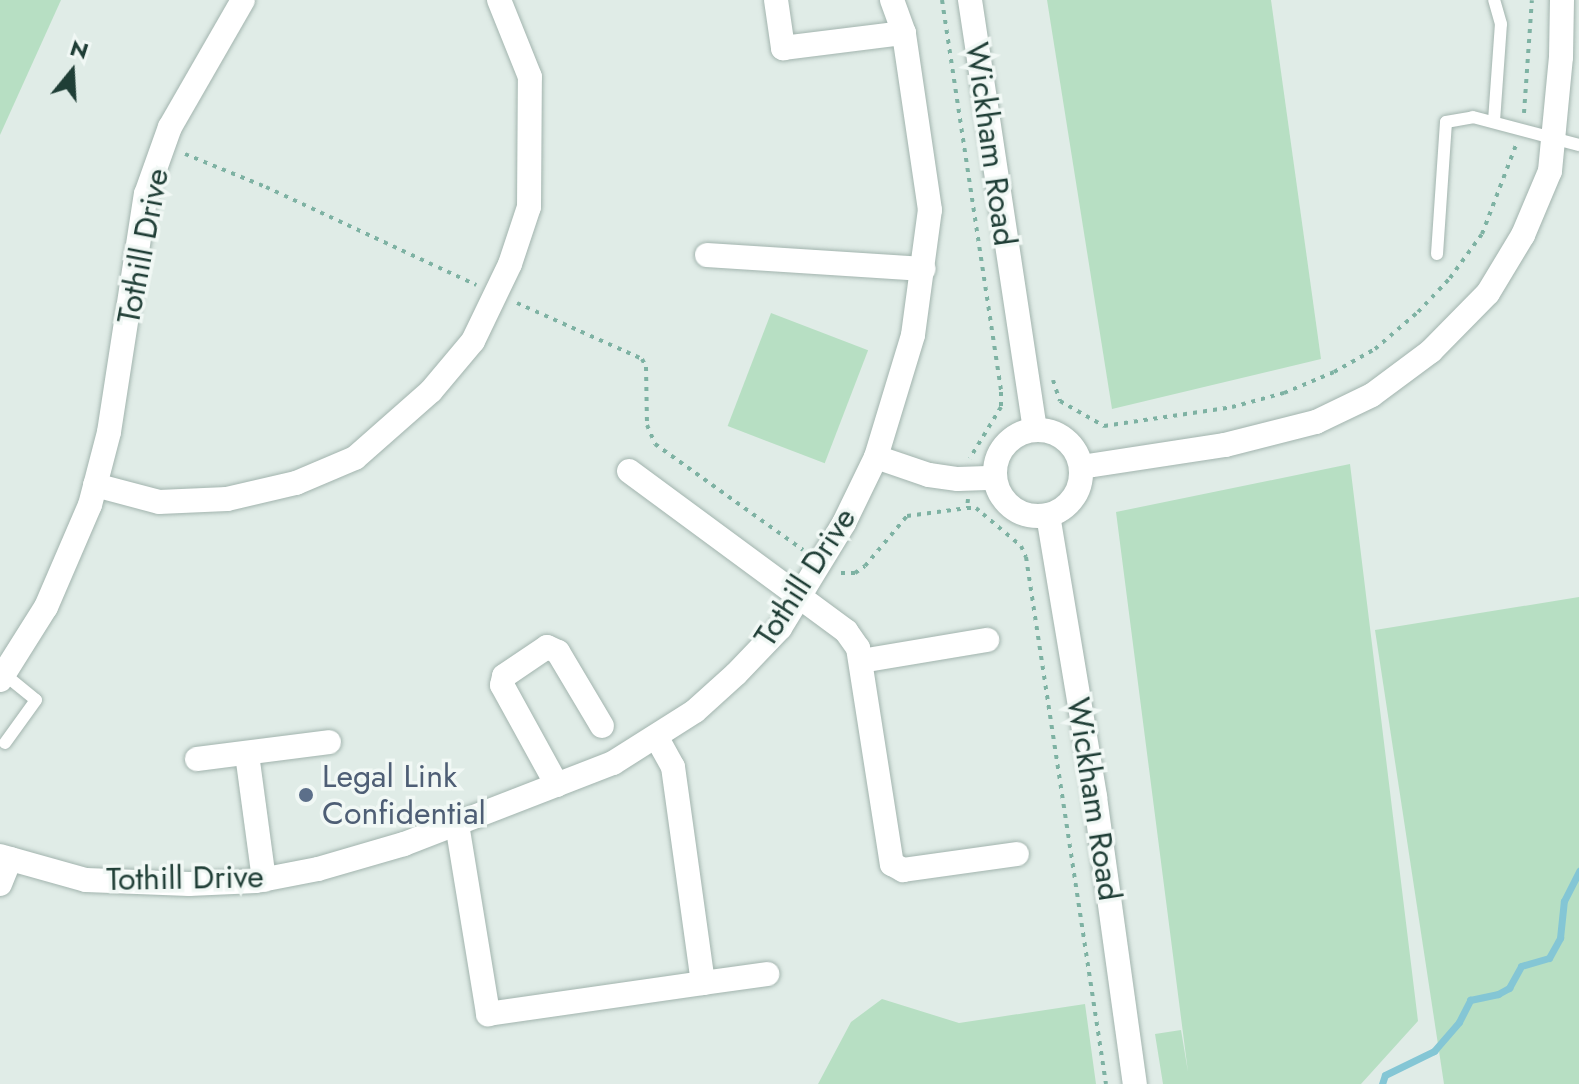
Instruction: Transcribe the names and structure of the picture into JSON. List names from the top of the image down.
{
  "streets": {
    "street": ["Wickham Road", "Tothill Drive"]
  },
  "places": ["Legal Link Confidential"],
  "north": "top"
}
